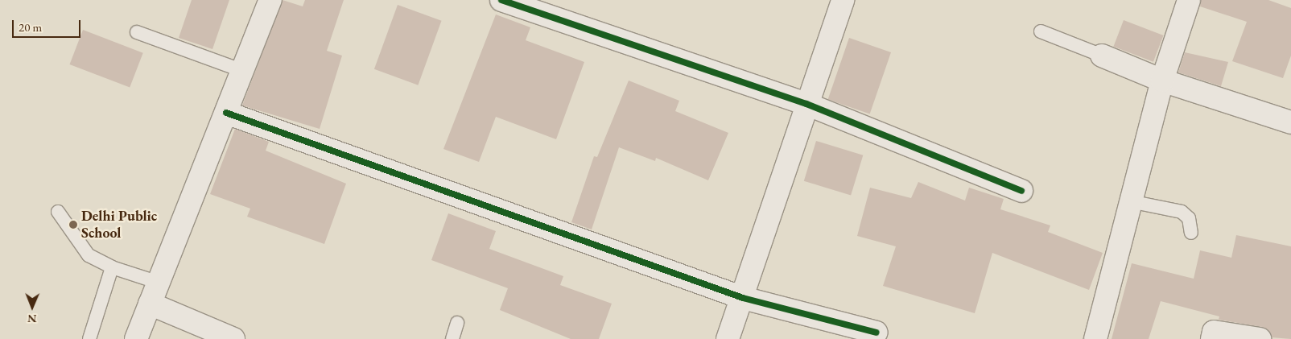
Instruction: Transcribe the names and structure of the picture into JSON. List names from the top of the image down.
{
  "places": ["Delhi Public School"],
  "scale_bar": "20 m",
  "north": "bottom"
}
